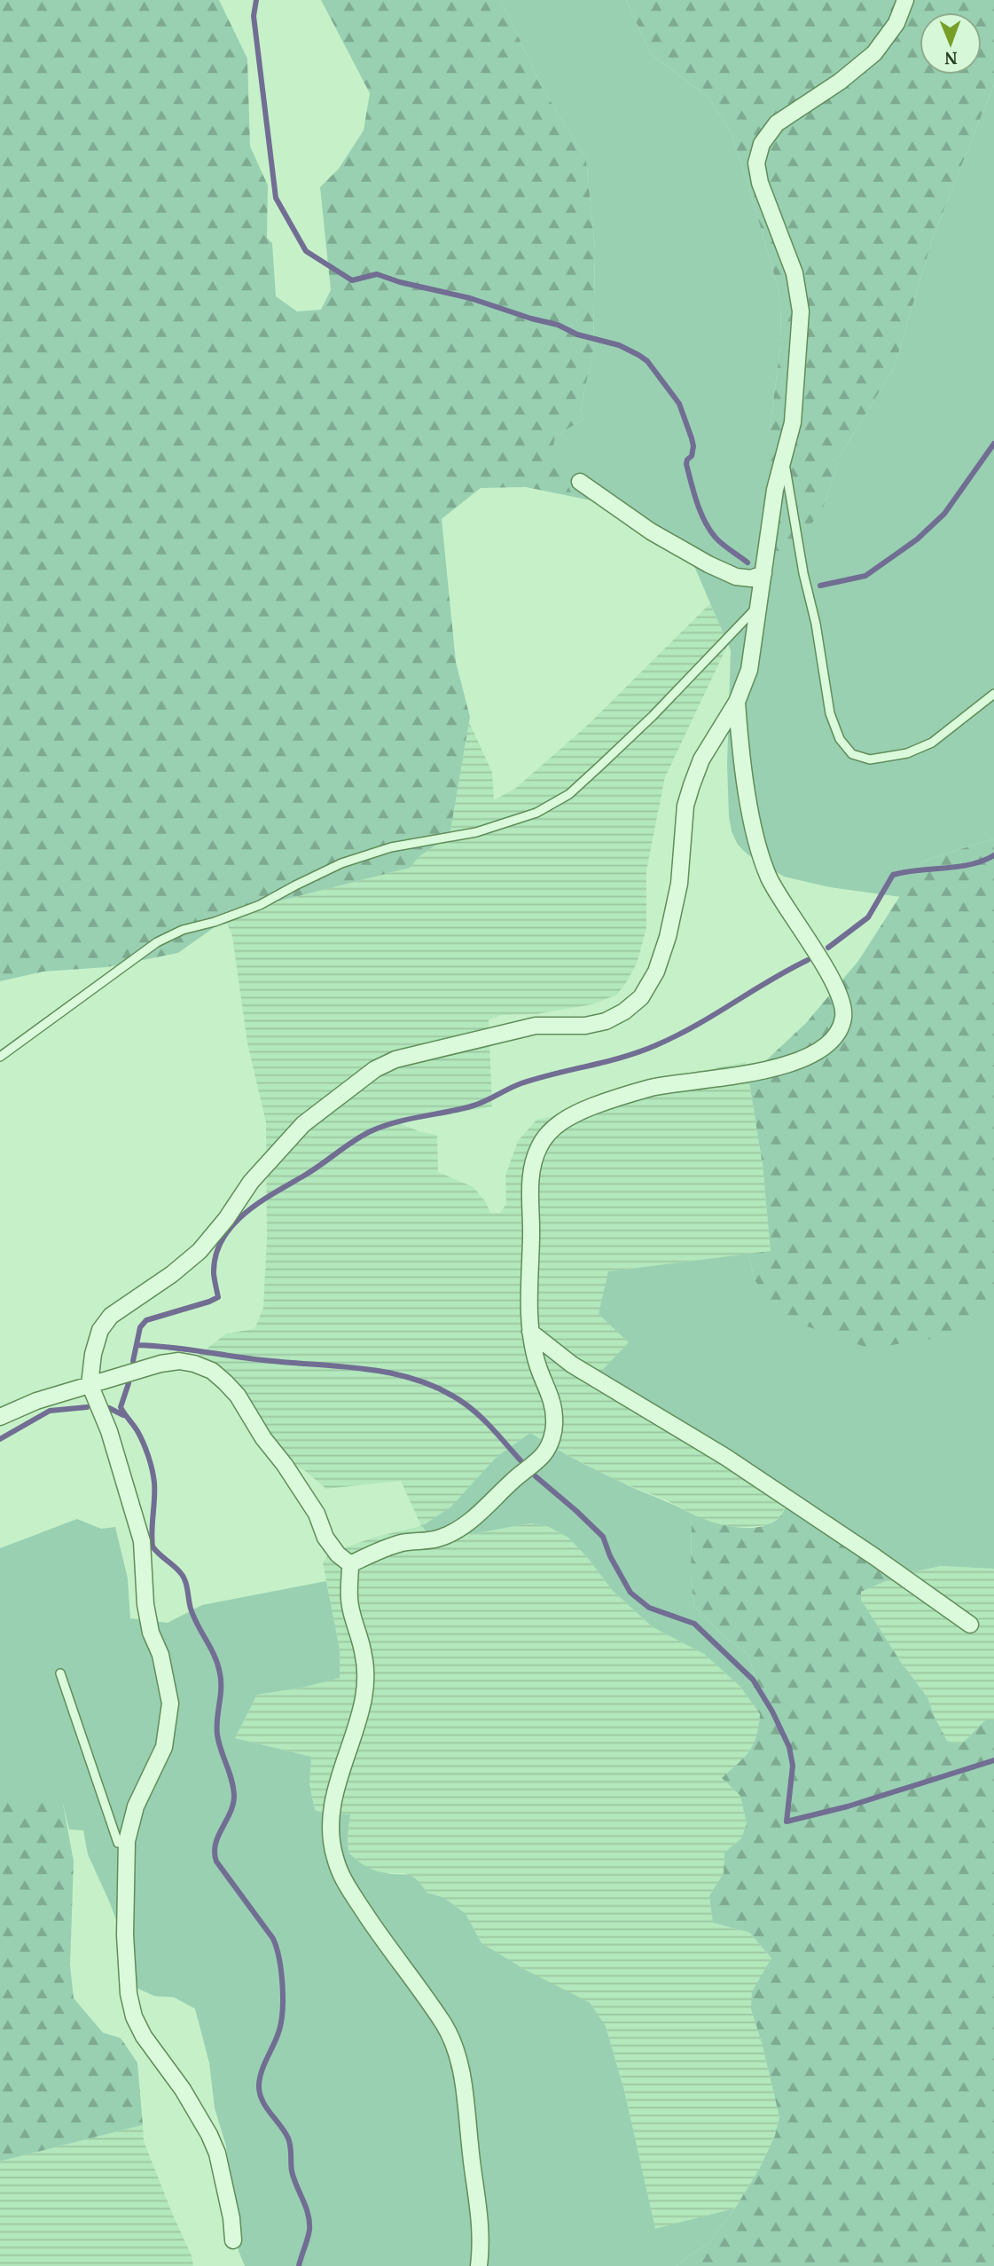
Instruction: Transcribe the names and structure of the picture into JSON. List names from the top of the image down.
{
  "north": "bottom"
}
